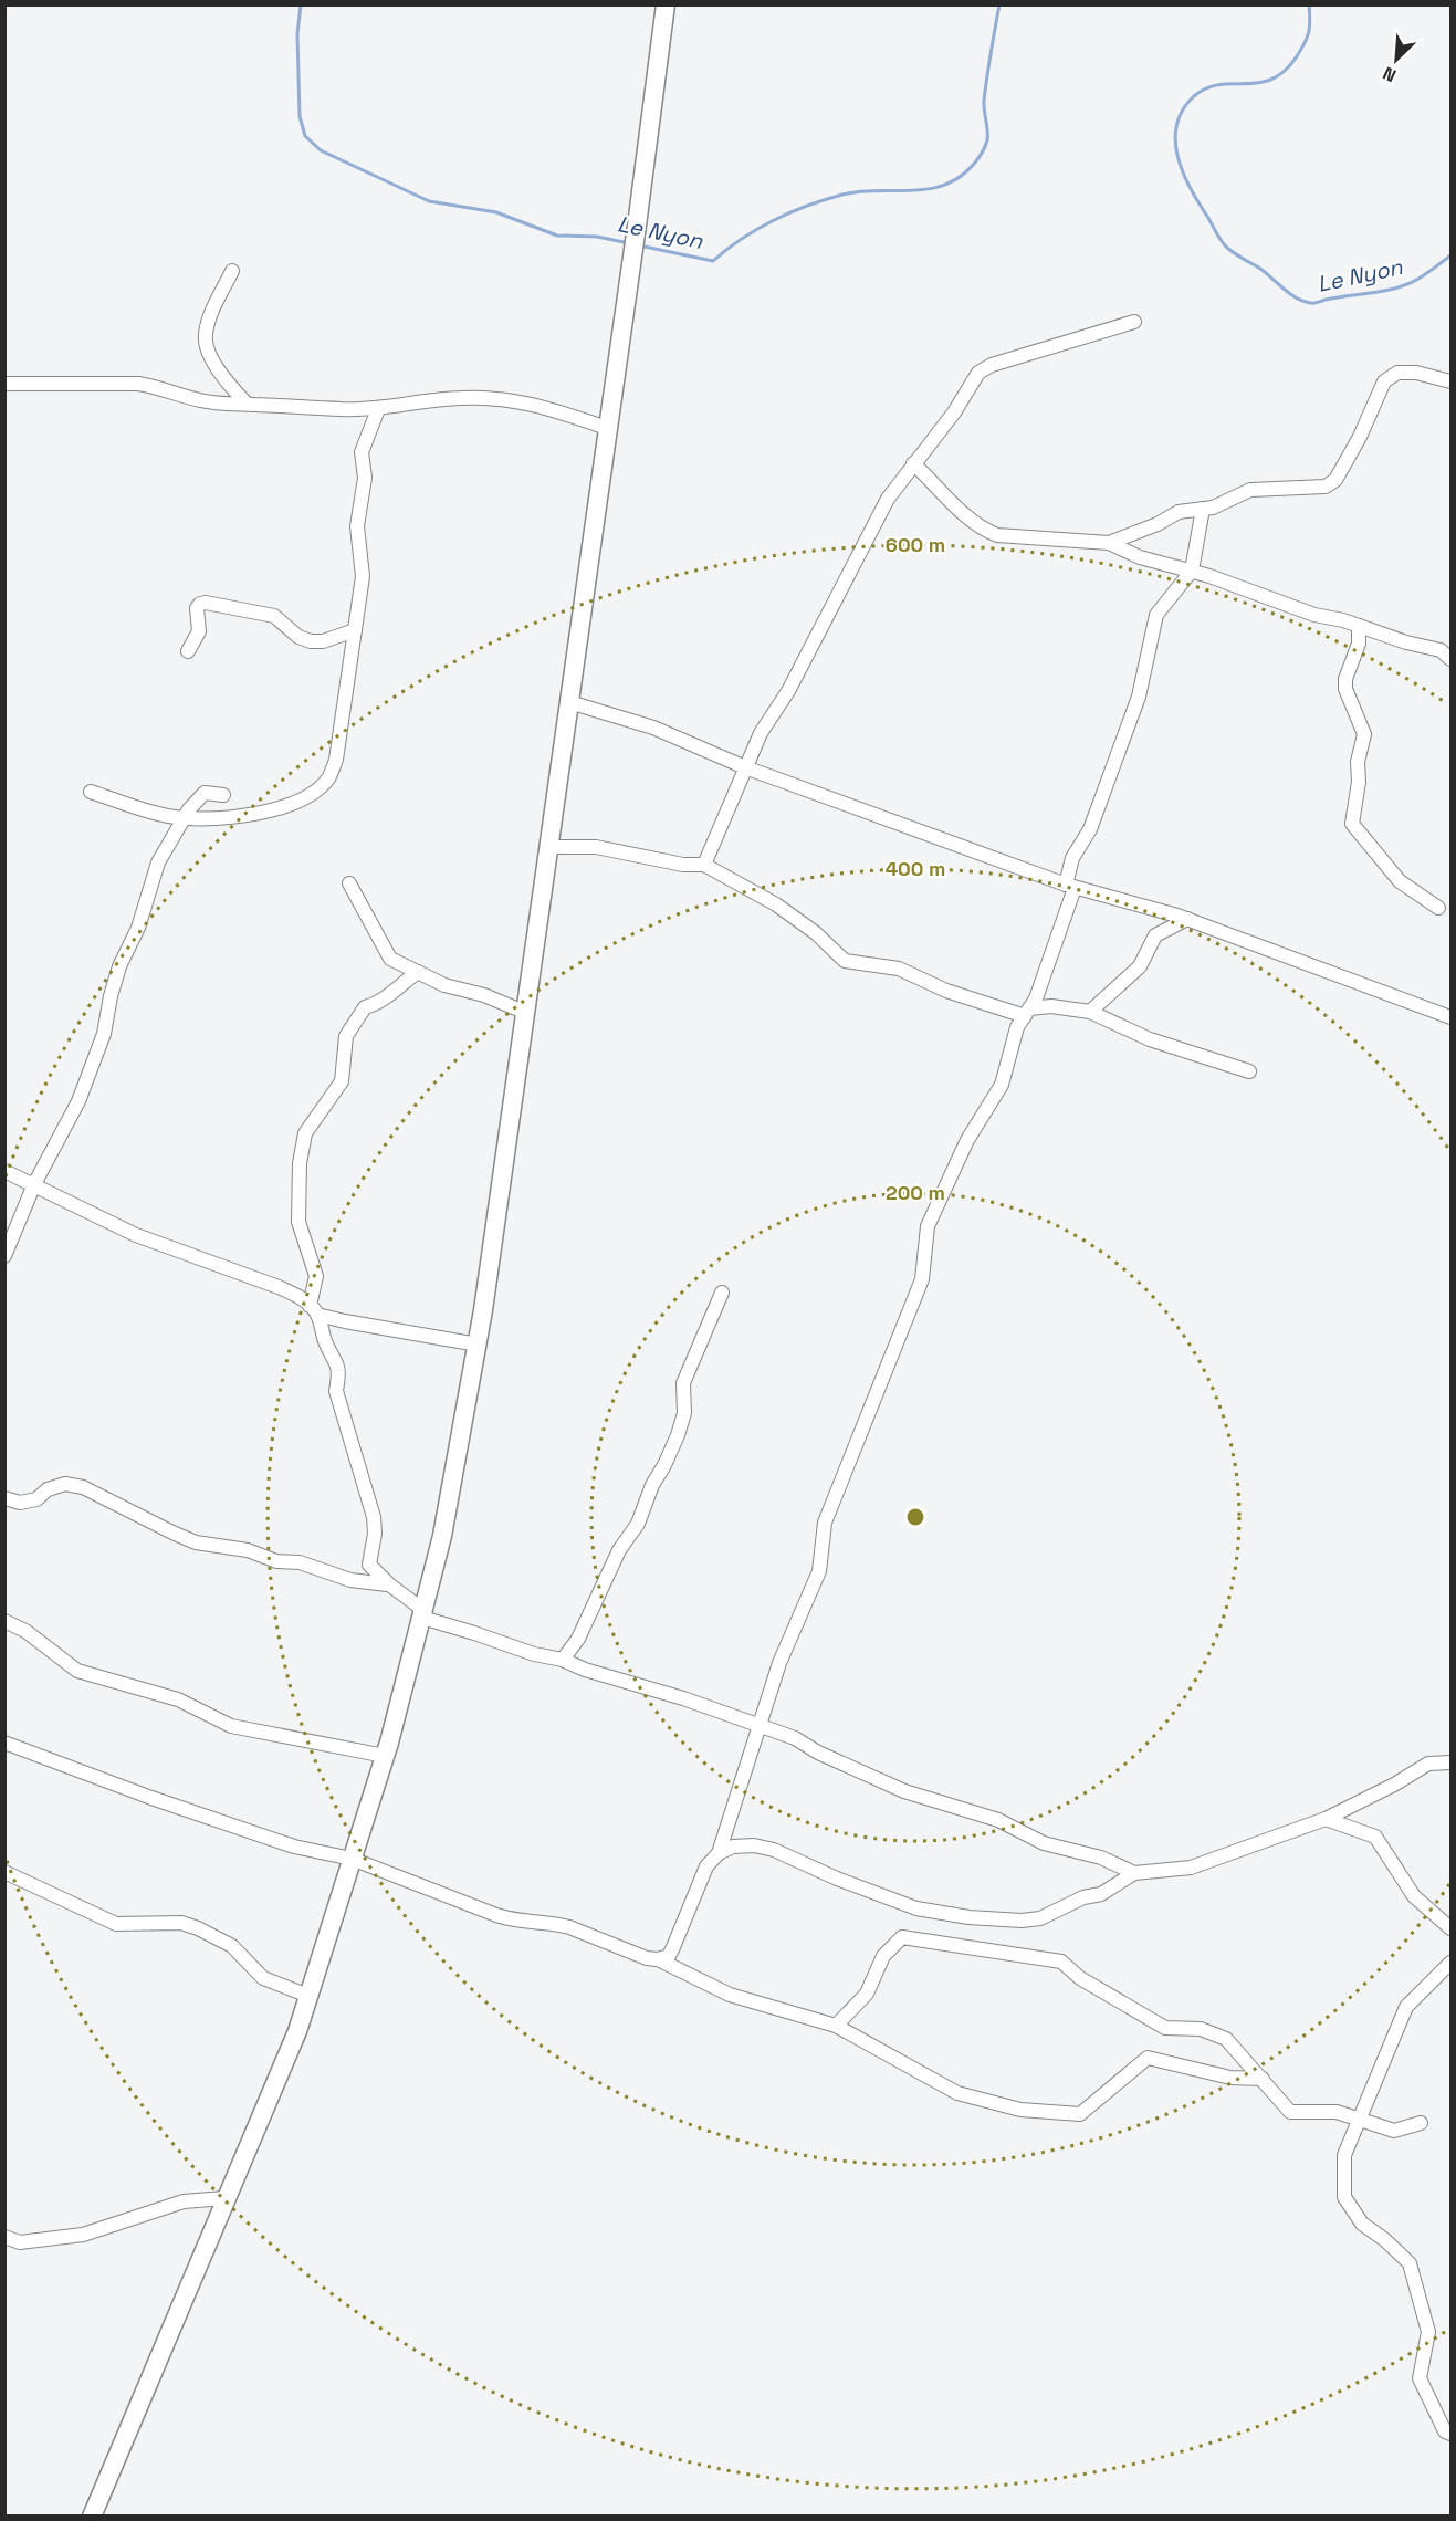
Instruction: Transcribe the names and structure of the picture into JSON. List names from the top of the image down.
{
  "water": ["Le Nyon"],
  "north": "bottom left",
  "rings": ["600 m", "400 m", "200 m"]
}
